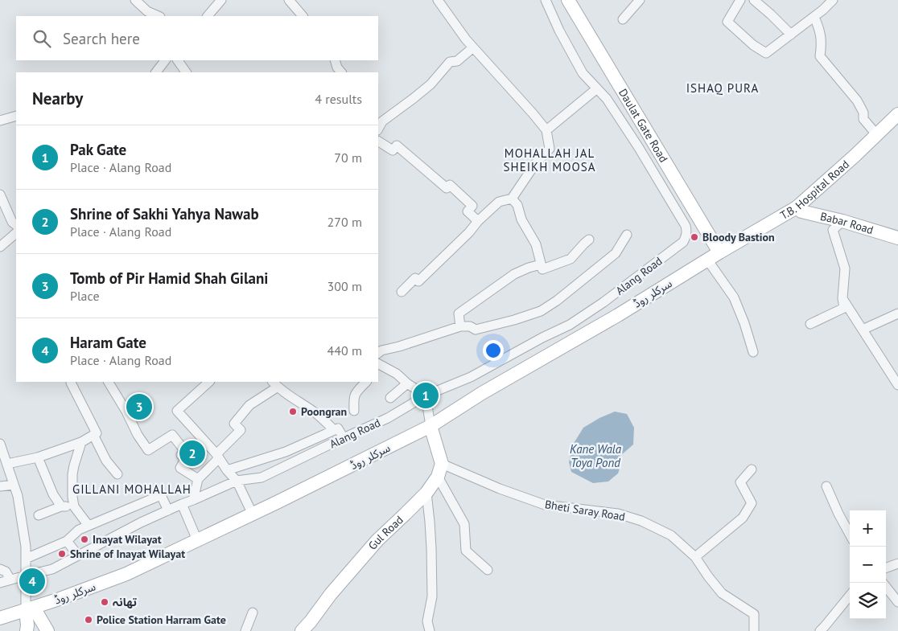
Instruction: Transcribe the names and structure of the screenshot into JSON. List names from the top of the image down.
{
  "streets": {
    "main road": [
      "Daulat Gate Road",
      "T.B. Hospital Road",
      "Babar Road",
      "سرکلر روڈ",
      "Gul Road"
    ],
    "street": ["Alang Road", "Bheti Saray Road"]
  },
  "crossings": [
    ["Daulat Gate Road", "T.B. Hospital Road"],
    ["Daulat Gate Road", "سرکلر روڈ"],
    ["T.B. Hospital Road", "Babar Road"],
    ["T.B. Hospital Road", "سرکلر روڈ"],
    ["Bheti Saray Road", "Gul Road"]
  ],
  "districts": ["ISHAQ PURA", "MOHALLAH JAL SHEIKH MOOSA", "GILLANI MOHALLAH"],
  "water": ["Kane Wala Toya Pond"],
  "places": [
    "Bloody Bastion",
    "Poongran",
    "Inayat Wilayat",
    "Shrine of Inayat Wilayat",
    "تھانہ",
    "Police Station Harram Gate"
  ],
  "page": {
    "search": "Search here",
    "heading": ["Nearby", "4 results"],
    "list": [
      {
        "mark": "1",
        "name": "Pak Gate",
        "note": "Place · Alang Road",
        "value": "70 m"
      },
      {
        "mark": "2",
        "name": "Shrine of Sakhi Yahya Nawab",
        "note": "Place · Alang Road",
        "value": "270 m"
      },
      {
        "mark": "3",
        "name": "Tomb of Pir Hamid Shah Gilani",
        "note": "Place",
        "value": "300 m"
      },
      {
        "mark": "4",
        "name": "Haram Gate",
        "note": "Place · Alang Road",
        "value": "440 m"
      }
    ],
    "pins": [
      "1",
      "3",
      "2",
      "4"
    ],
    "map_buttons": ["+", "−"]
  }
}
